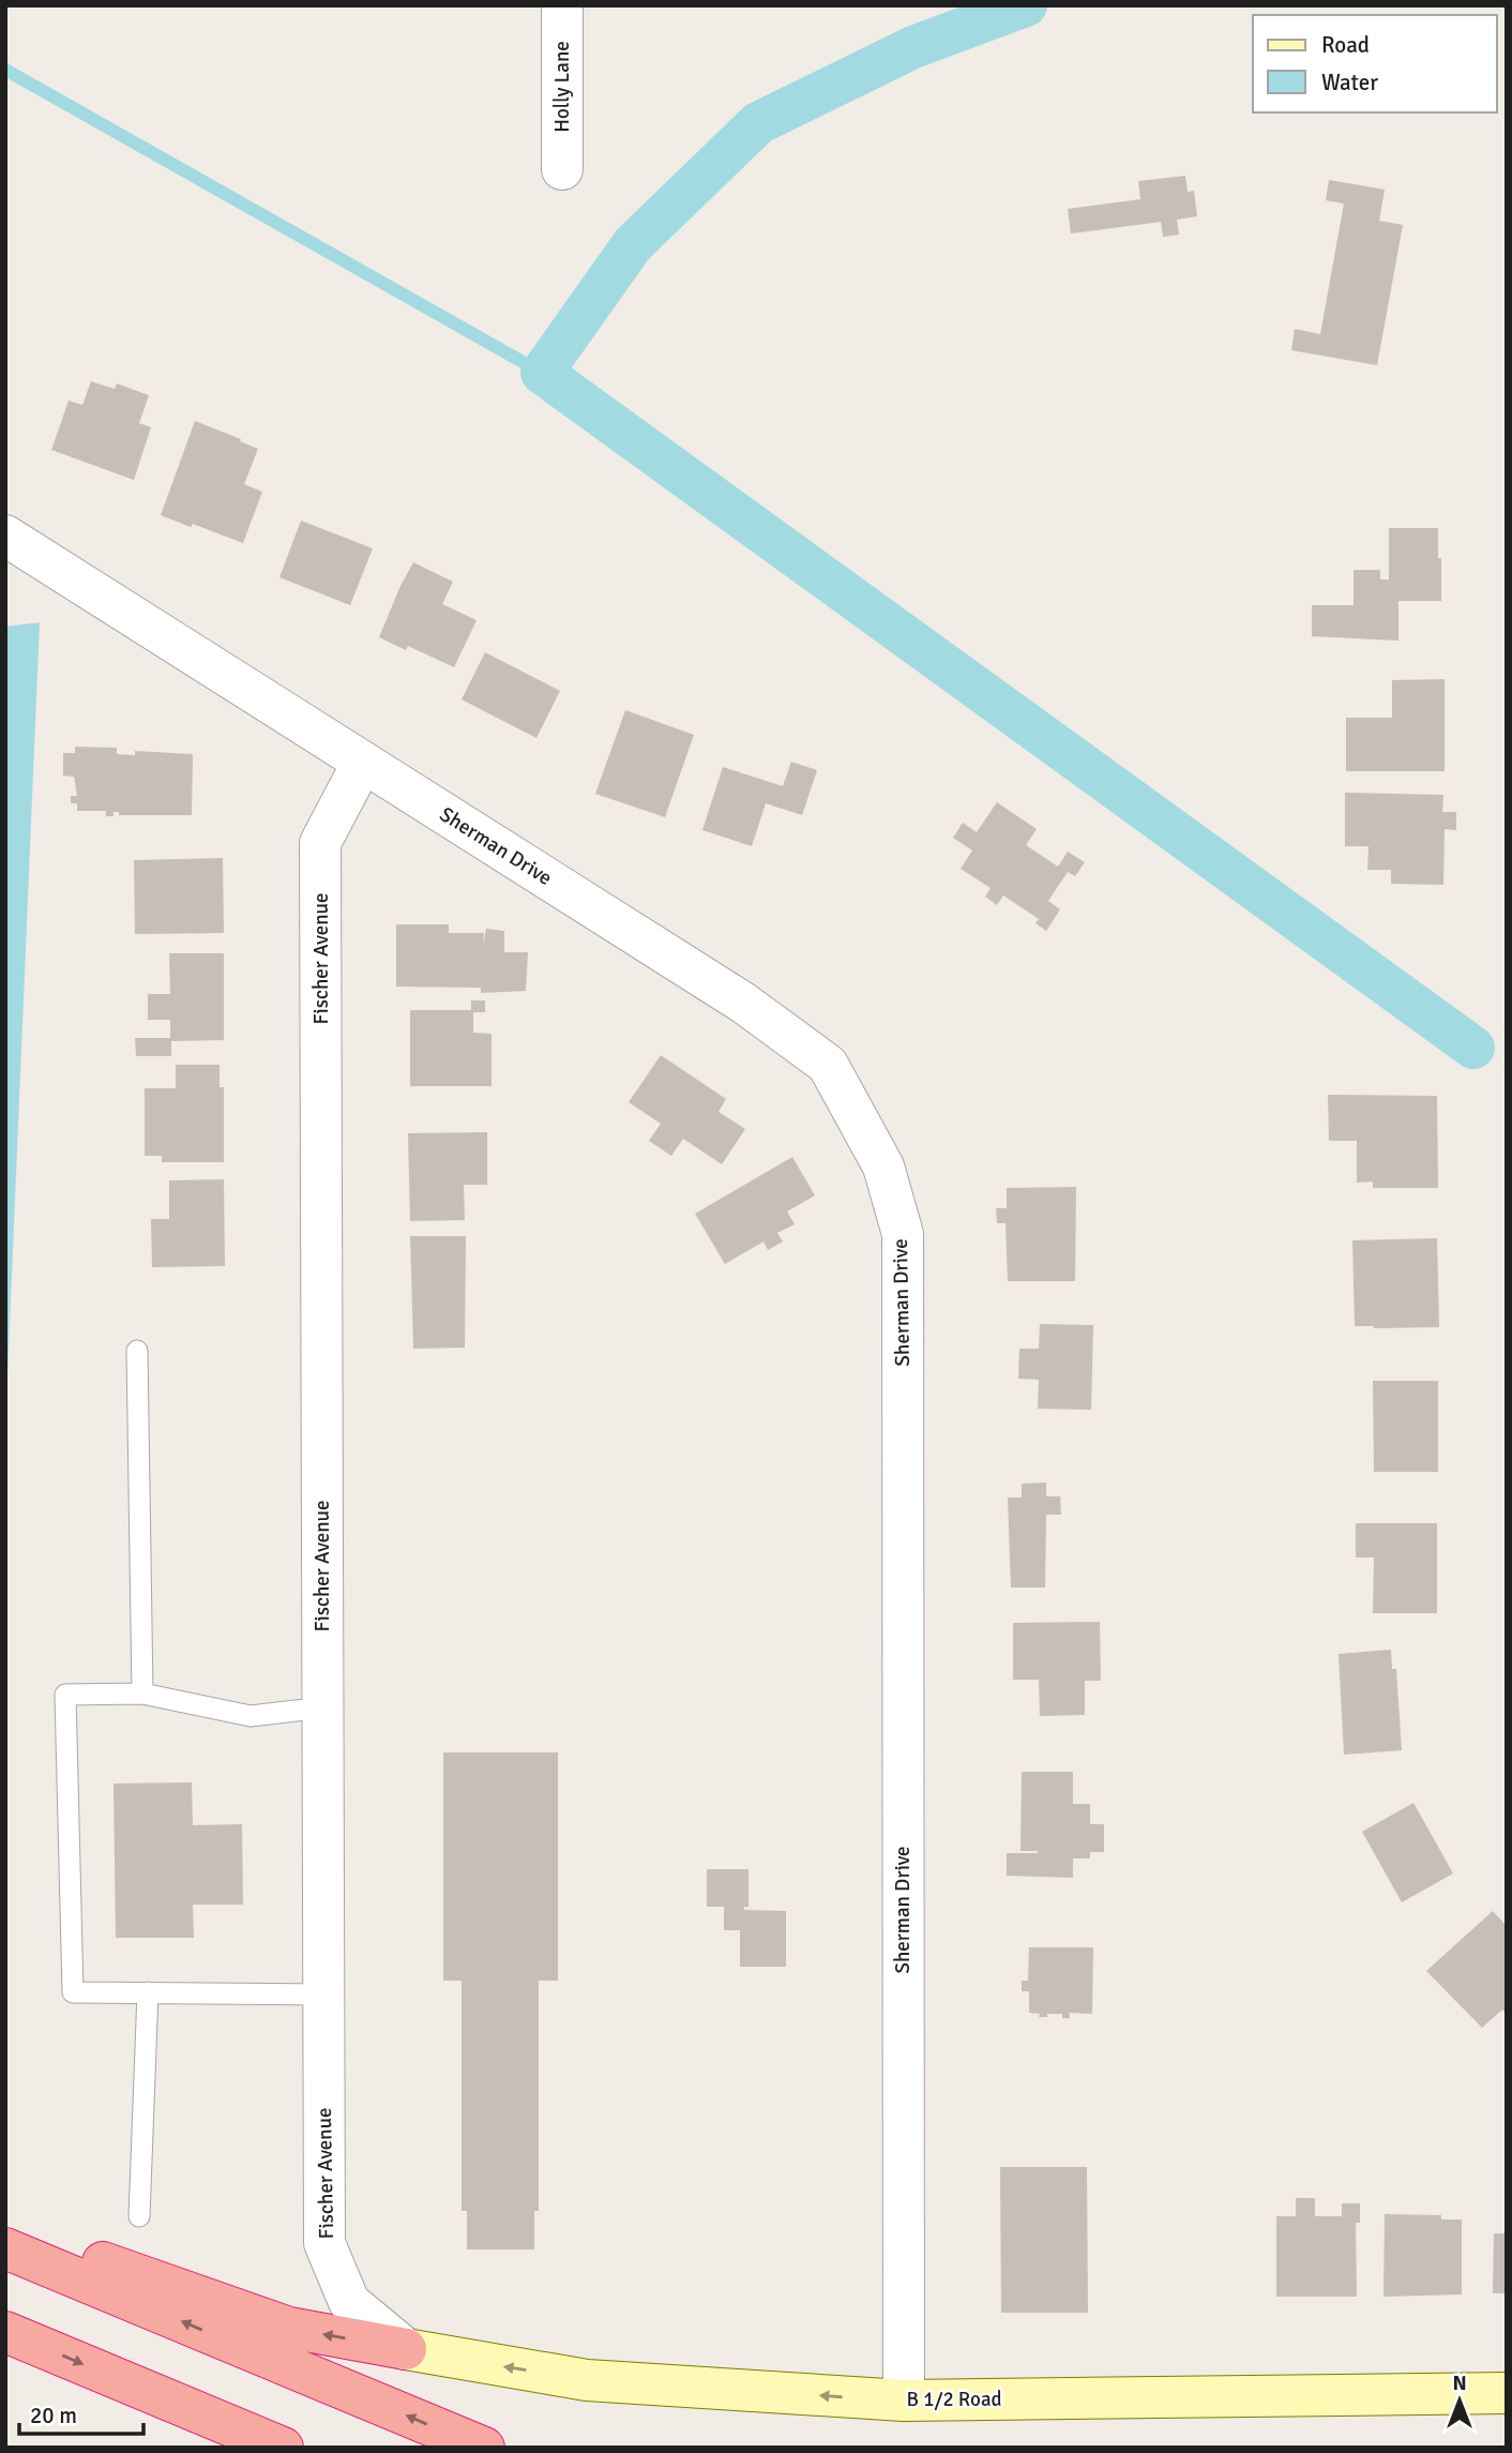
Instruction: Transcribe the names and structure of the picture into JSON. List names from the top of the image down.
{
  "streets": {
    "main road": ["B 1/2 Road"],
    "street": ["Holly Lane", "Sherman Drive", "Fischer Avenue"]
  },
  "crossings": [
    ["Sherman Drive", "Fischer Avenue"],
    ["Sherman Drive", "B 1/2 Road"],
    ["Fischer Avenue", "B 1/2 Road"]
  ],
  "one_way": ["B 1/2 Road"],
  "legend": ["Road", "Water"],
  "scale_bar": "20 m",
  "north": "top"
}
